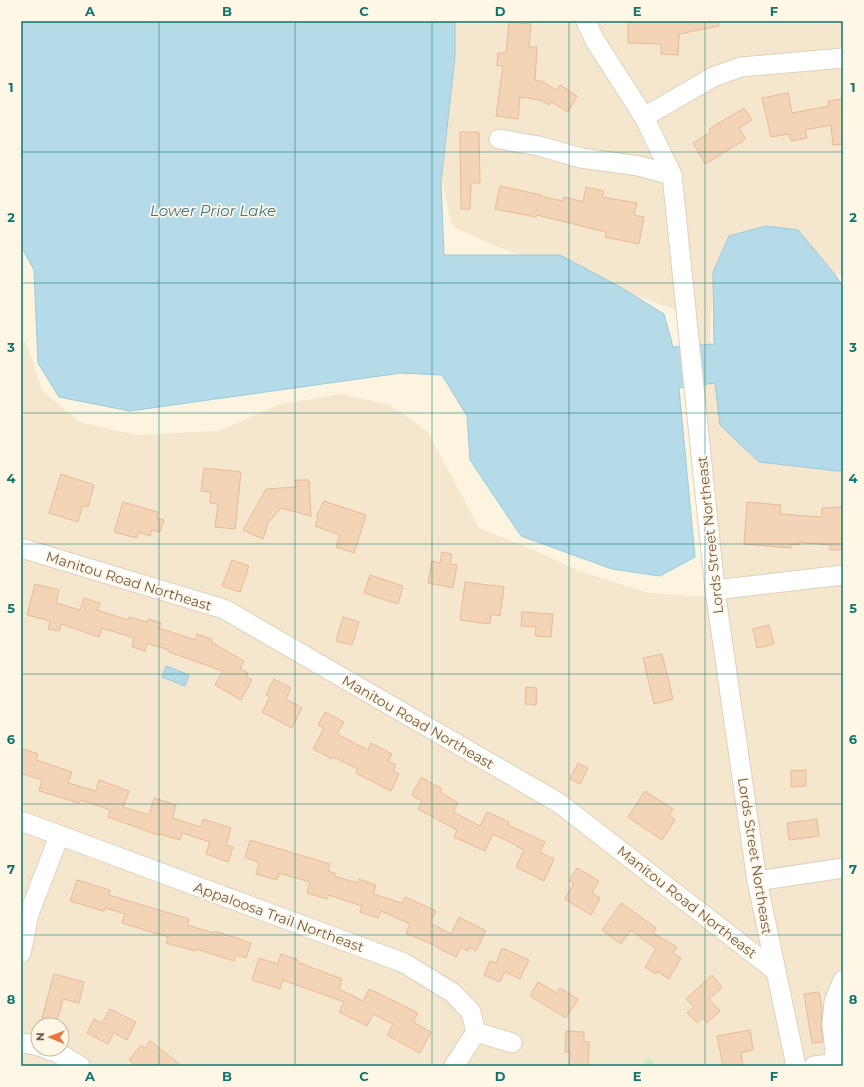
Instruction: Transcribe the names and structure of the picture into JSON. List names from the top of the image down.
{
  "streets": {
    "street": ["Lords Street Northeast", "Manitou Road Northeast", "Appaloosa Trail Northeast"]
  },
  "crossings": [
    ["Lords Street Northeast", "Manitou Road Northeast"]
  ],
  "water": ["Lower Prior Lake"],
  "north": "left",
  "grid": {
    "columns": [
      "A",
      "B",
      "C",
      "D",
      "E",
      "F"
    ],
    "rows": [
      "1",
      "2",
      "3",
      "4",
      "5",
      "6",
      "7",
      "8"
    ]
  }
}
